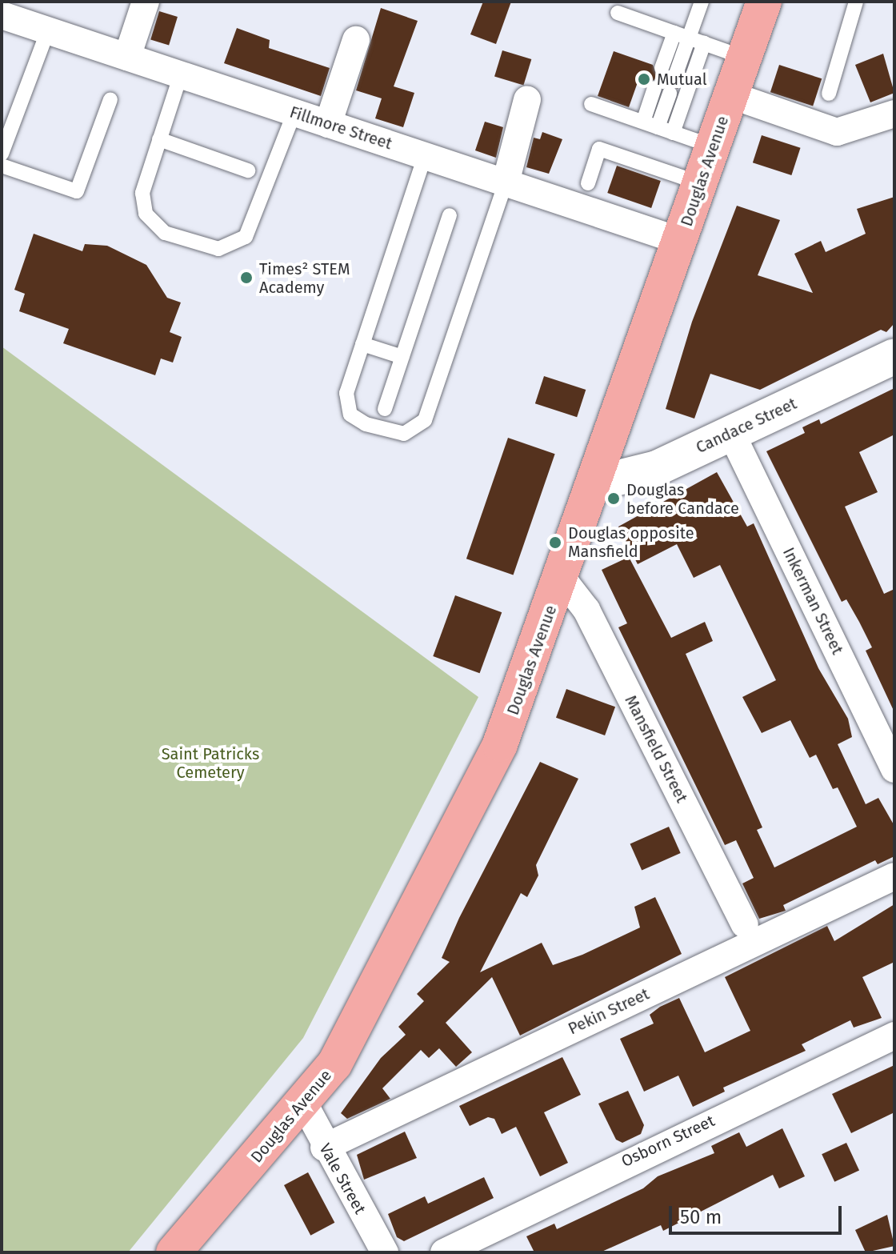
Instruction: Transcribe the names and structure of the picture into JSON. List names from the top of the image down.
{
  "streets": {
    "main road": ["Douglas Avenue"],
    "street": [
      "Fillmore Street",
      "Candace Street",
      "Inkerman Street",
      "Mansfield Street",
      "Pekin Street",
      "Osborn Street",
      "Vale Street"
    ]
  },
  "crossings": [
    ["Fillmore Street", "Douglas Avenue"],
    ["Douglas Avenue", "Candace Street"],
    ["Douglas Avenue", "Mansfield Street"],
    ["Douglas Avenue", "Vale Street"],
    ["Candace Street", "Inkerman Street"],
    ["Pekin Street", "Vale Street"]
  ],
  "parks": ["Saint Patricks Cemetery"],
  "places": [
    "Mutual",
    "Times² STEM Academy",
    "Douglas before Candace",
    "Douglas opposite Mansfield"
  ],
  "scale_bar": "50 m"
}
